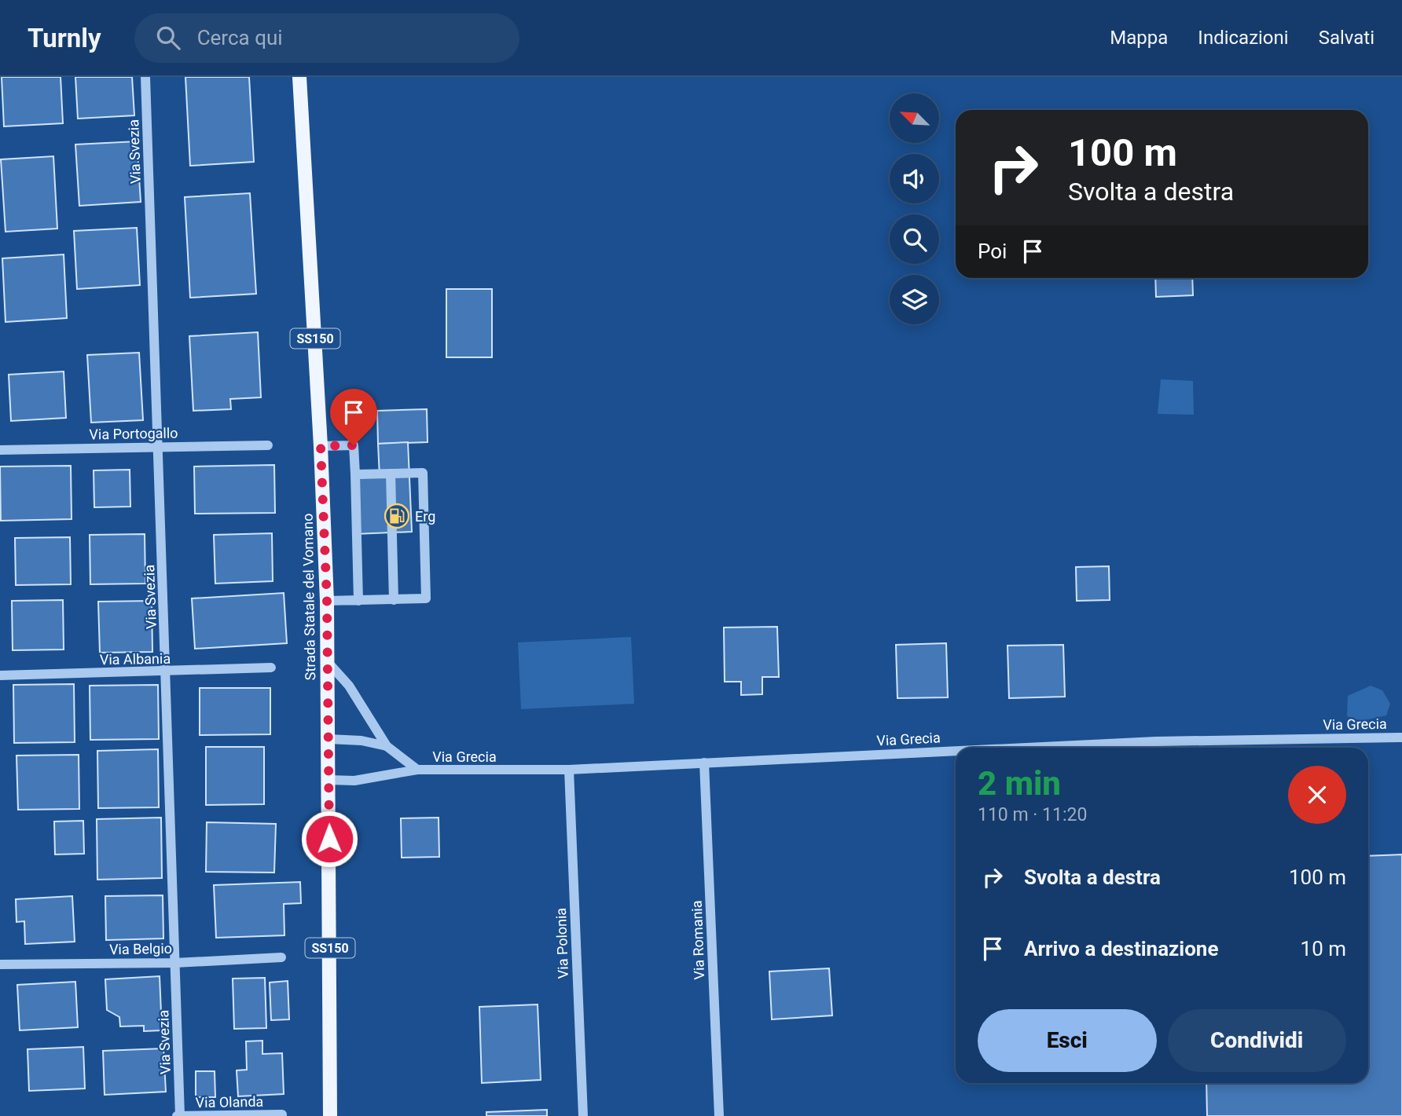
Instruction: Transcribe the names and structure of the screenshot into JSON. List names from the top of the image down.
{
  "streets": {
    "main road": ["SS150", "Strada Statale del Vomano"],
    "street": [
      "Via Svezia",
      "Via Portogallo",
      "Via Albania",
      "Via Grecia",
      "Via Romania",
      "Via Polonia",
      "Via Belgio",
      "Via Olanda"
    ]
  },
  "crossings": [
    ["Via Svezia", "Via Portogallo"],
    ["Via Svezia", "Via Albania"],
    ["Via Svezia", "Via Belgio"],
    ["Via Svezia", "Via Olanda"],
    ["Strada Statale del Vomano", "Via Grecia"],
    ["Via Grecia", "Via Romania"],
    ["Via Grecia", "Via Polonia"]
  ],
  "places": {
    "fuel station": ["Erg"]
  },
  "north": "top left",
  "page": {
    "header": "Turnly",
    "search": "Cerca qui",
    "nav": ["Mappa", "Indicazioni", "Salvati"],
    "turn": ["100 m", "Svolta a destra"],
    "then": "Poi",
    "heading": ["2 min", "110 m · 11:20"],
    "list": [
      {
        "name": "Svolta a destra",
        "value": "100 m"
      },
      {
        "name": "Arrivo a destinazione",
        "value": "10 m"
      }
    ],
    "buttons": ["Esci", "Condividi"]
  }
}
